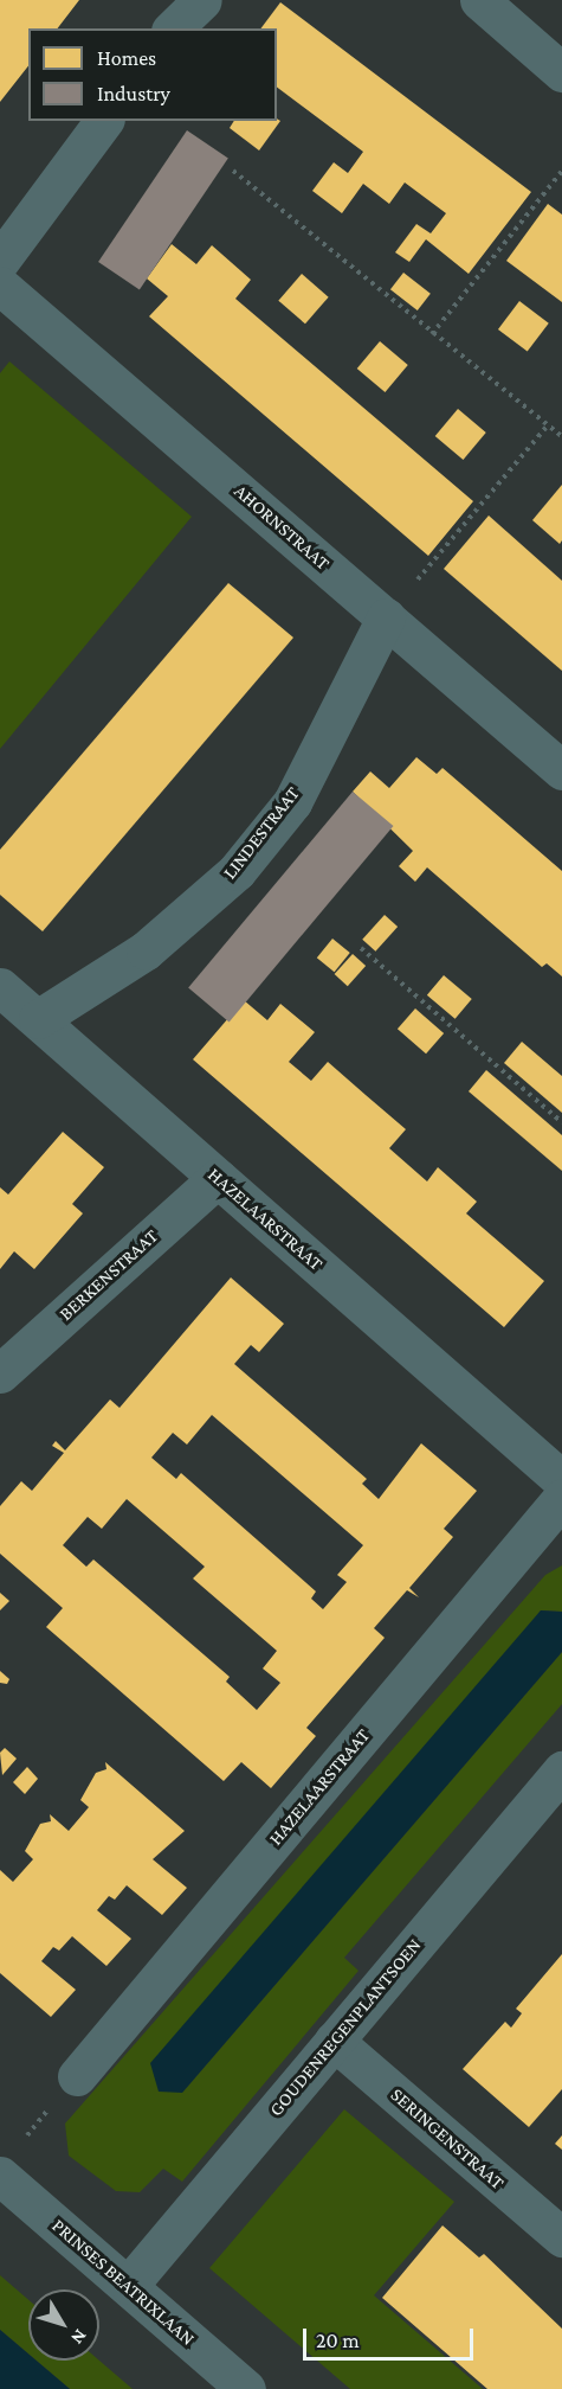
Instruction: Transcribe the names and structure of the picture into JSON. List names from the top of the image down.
{
  "streets": {
    "street": [
      "AHORNSTRAAT",
      "LINDESTRAAT",
      "HAZELAARSTRAAT",
      "BERKENSTRAAT",
      "GOUDENREGENPLANTSOEN",
      "SERINGENSTRAAT",
      "PRINSES BEATRIXLAAN"
    ]
  },
  "crossings": [
    ["AHORNSTRAAT", "LINDESTRAAT"],
    ["LINDESTRAAT", "HAZELAARSTRAAT"],
    ["HAZELAARSTRAAT", "BERKENSTRAAT"],
    ["GOUDENREGENPLANTSOEN", "SERINGENSTRAAT"],
    ["GOUDENREGENPLANTSOEN", "PRINSES BEATRIXLAAN"]
  ],
  "legend": ["Homes", "Industry"],
  "scale_bar": "20 m",
  "north": "bottom right"
}
